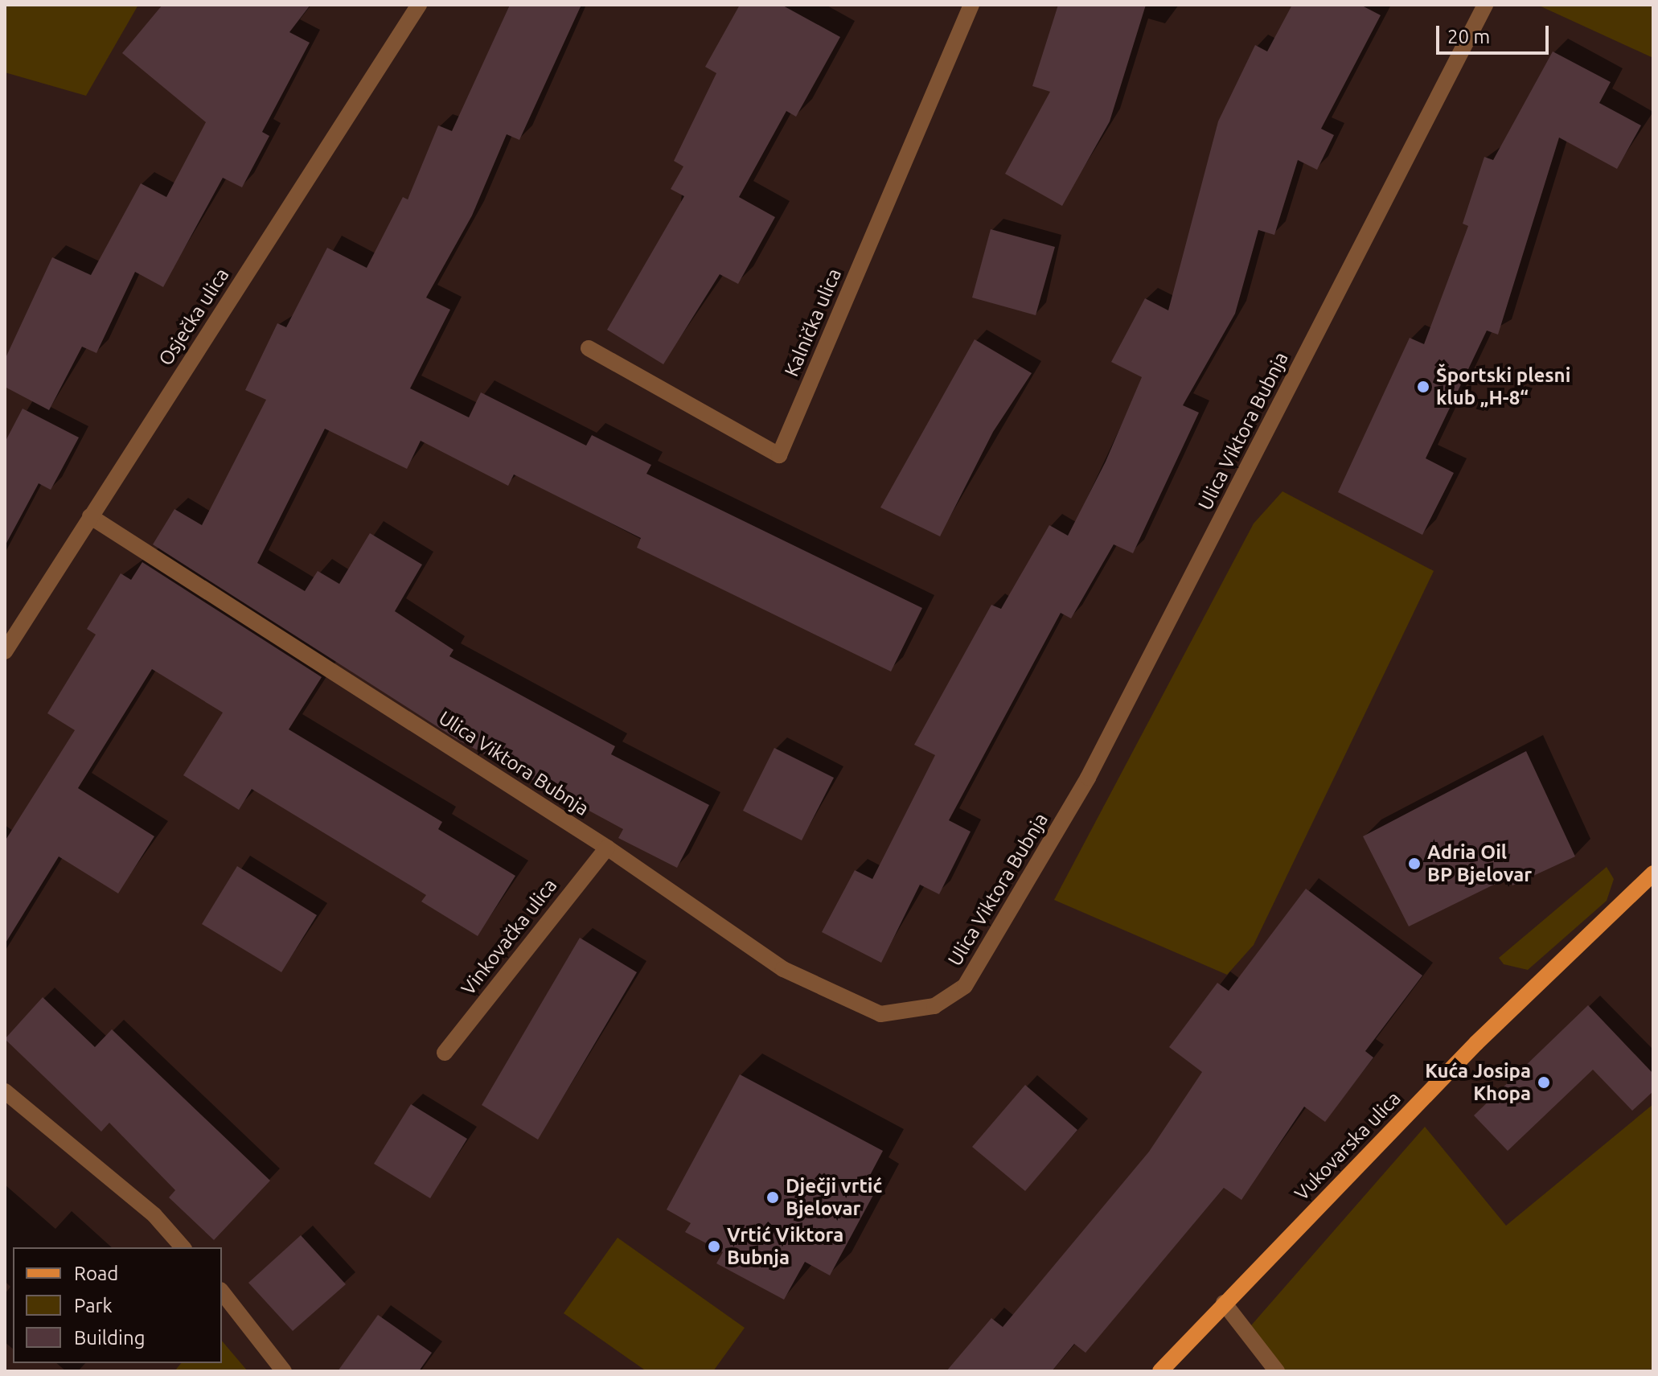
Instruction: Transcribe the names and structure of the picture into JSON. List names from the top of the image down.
{
  "streets": {
    "main road": ["Vukovarska ulica"],
    "street": [
      "Osječka ulica",
      "Kalnička ulica",
      "Ulica Viktora Bubnja",
      "Vinkovačka ulica"
    ]
  },
  "crossings": [
    ["Osječka ulica", "Ulica Viktora Bubnja"],
    ["Ulica Viktora Bubnja", "Vinkovačka ulica"]
  ],
  "places": [
    "Športski plesni klub „H-8“",
    "Adria Oil BP Bjelovar",
    "Kuća Josipa Khopa",
    "Dječji vrtić Bjelovar",
    "Vrtić Viktora Bubnja"
  ],
  "legend": ["Road", "Park", "Building"],
  "scale_bar": "20 m"
}
